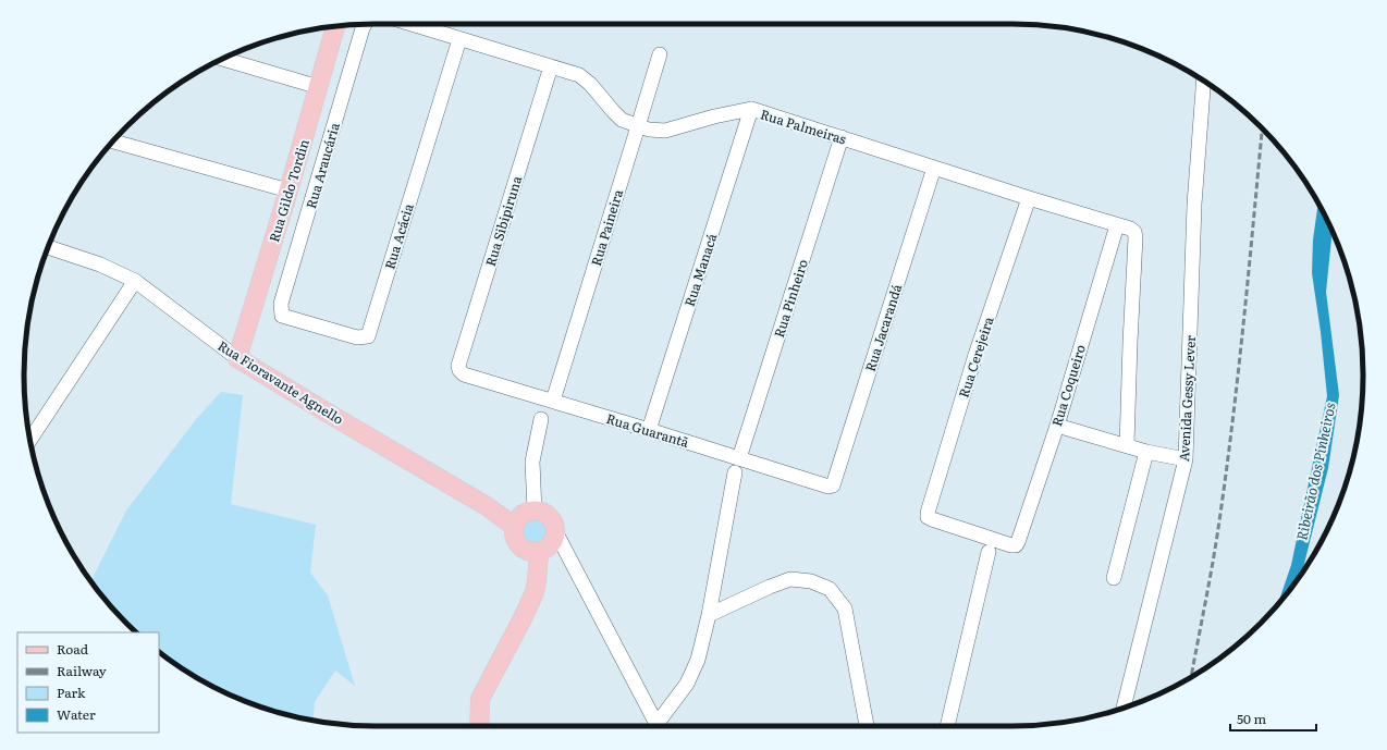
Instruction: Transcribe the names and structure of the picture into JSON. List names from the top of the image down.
{
  "streets": {
    "main road": ["Rua Gildo Tordin", "Rua Fioravante Agnello"],
    "street": [
      "Rua Palmeiras",
      "Rua Araucária",
      "Rua Sibipiruna",
      "Rua Paineira",
      "Rua Acácia",
      "Rua Manacá",
      "Rua Pinheiro",
      "Rua Jacarandá",
      "Rua Cerejeira",
      "Rua Coqueiro",
      "Avenida Gessy Lever",
      "Rua Guarantã"
    ]
  },
  "crossings": [
    ["Rua Palmeiras", "Rua Sibipiruna"],
    ["Rua Palmeiras", "Rua Paineira"],
    ["Rua Palmeiras", "Rua Acácia"],
    ["Rua Palmeiras", "Rua Manacá"],
    ["Rua Palmeiras", "Rua Pinheiro"],
    ["Rua Palmeiras", "Rua Jacarandá"],
    ["Rua Palmeiras", "Rua Cerejeira"],
    ["Rua Palmeiras", "Rua Coqueiro"],
    ["Rua Araucária", "Rua Acácia"],
    ["Rua Gildo Tordin", "Rua Fioravante Agnello"],
    ["Rua Sibipiruna", "Rua Guarantã"],
    ["Rua Paineira", "Rua Guarantã"],
    ["Rua Manacá", "Rua Guarantã"],
    ["Rua Pinheiro", "Rua Guarantã"],
    ["Rua Jacarandá", "Rua Guarantã"],
    ["Rua Cerejeira", "Rua Coqueiro"]
  ],
  "water": ["Ribeirão dos Pinheiros"],
  "legend": [
    "Road",
    "Railway",
    "Park",
    "Water"
  ],
  "scale_bar": "50 m"
}
